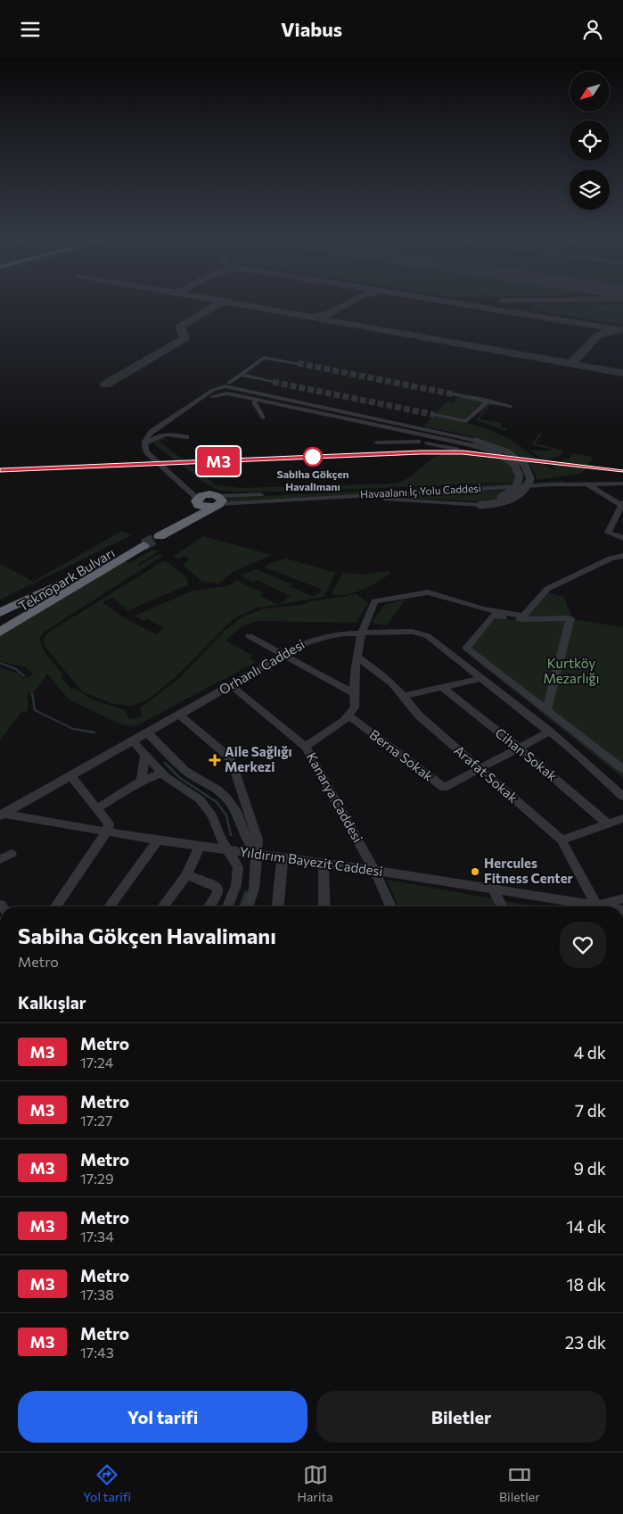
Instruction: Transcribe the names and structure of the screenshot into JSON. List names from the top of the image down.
{
  "streets": {
    "highway": ["Teknopark Bulvarı"],
    "street": [
      "Havaalanı İç Yolu Caddesi",
      "Orhanlı Caddesi",
      "Cihan Sokak",
      "Berna Sokak",
      "Arafat Sokak",
      "Kanarya Caddesi",
      "Yıldırım Bayezit Caddesi"
    ]
  },
  "crossings": [
    ["Orhanlı Caddesi", "Berna Sokak"],
    ["Orhanlı Caddesi", "Kanarya Caddesi"],
    ["Orhanlı Caddesi", "Yıldırım Bayezit Caddesi"],
    ["Cihan Sokak", "Berna Sokak"],
    ["Berna Sokak", "Arafat Sokak"],
    ["Kanarya Caddesi", "Yıldırım Bayezit Caddesi"]
  ],
  "parks": ["Kurtköy Mezarlığı"],
  "places": {
    "other": ["Sabiha Gökçen Havalimanı", "Hercules Fitness Center"],
    "health": ["Aile Sağlığı Merkezi"]
  },
  "lines": ["metro line M3"],
  "north": "bottom left",
  "page": {
    "header": "Viabus",
    "on_map": "M3",
    "heading": [
      ["Sabiha Gökçen Havalimanı", "Metro"],
      "Kalkışlar"
    ],
    "list": [
      {
        "mark": "M3",
        "name": "Metro",
        "note": "17:24",
        "value": "4 dk"
      },
      {
        "mark": "M3",
        "name": "Metro",
        "note": "17:27",
        "value": "7 dk"
      },
      {
        "mark": "M3",
        "name": "Metro",
        "note": "17:29",
        "value": "9 dk"
      },
      {
        "mark": "M3",
        "name": "Metro",
        "note": "17:34",
        "value": "14 dk"
      },
      {
        "mark": "M3",
        "name": "Metro",
        "note": "17:38",
        "value": "18 dk"
      },
      {
        "mark": "M3",
        "name": "Metro",
        "note": "17:43",
        "value": "23 dk"
      }
    ],
    "buttons": ["Yol tarifi", "Biletler"],
    "tabs": ["Yol tarifi", "Harita", "Biletler"]
  }
}
